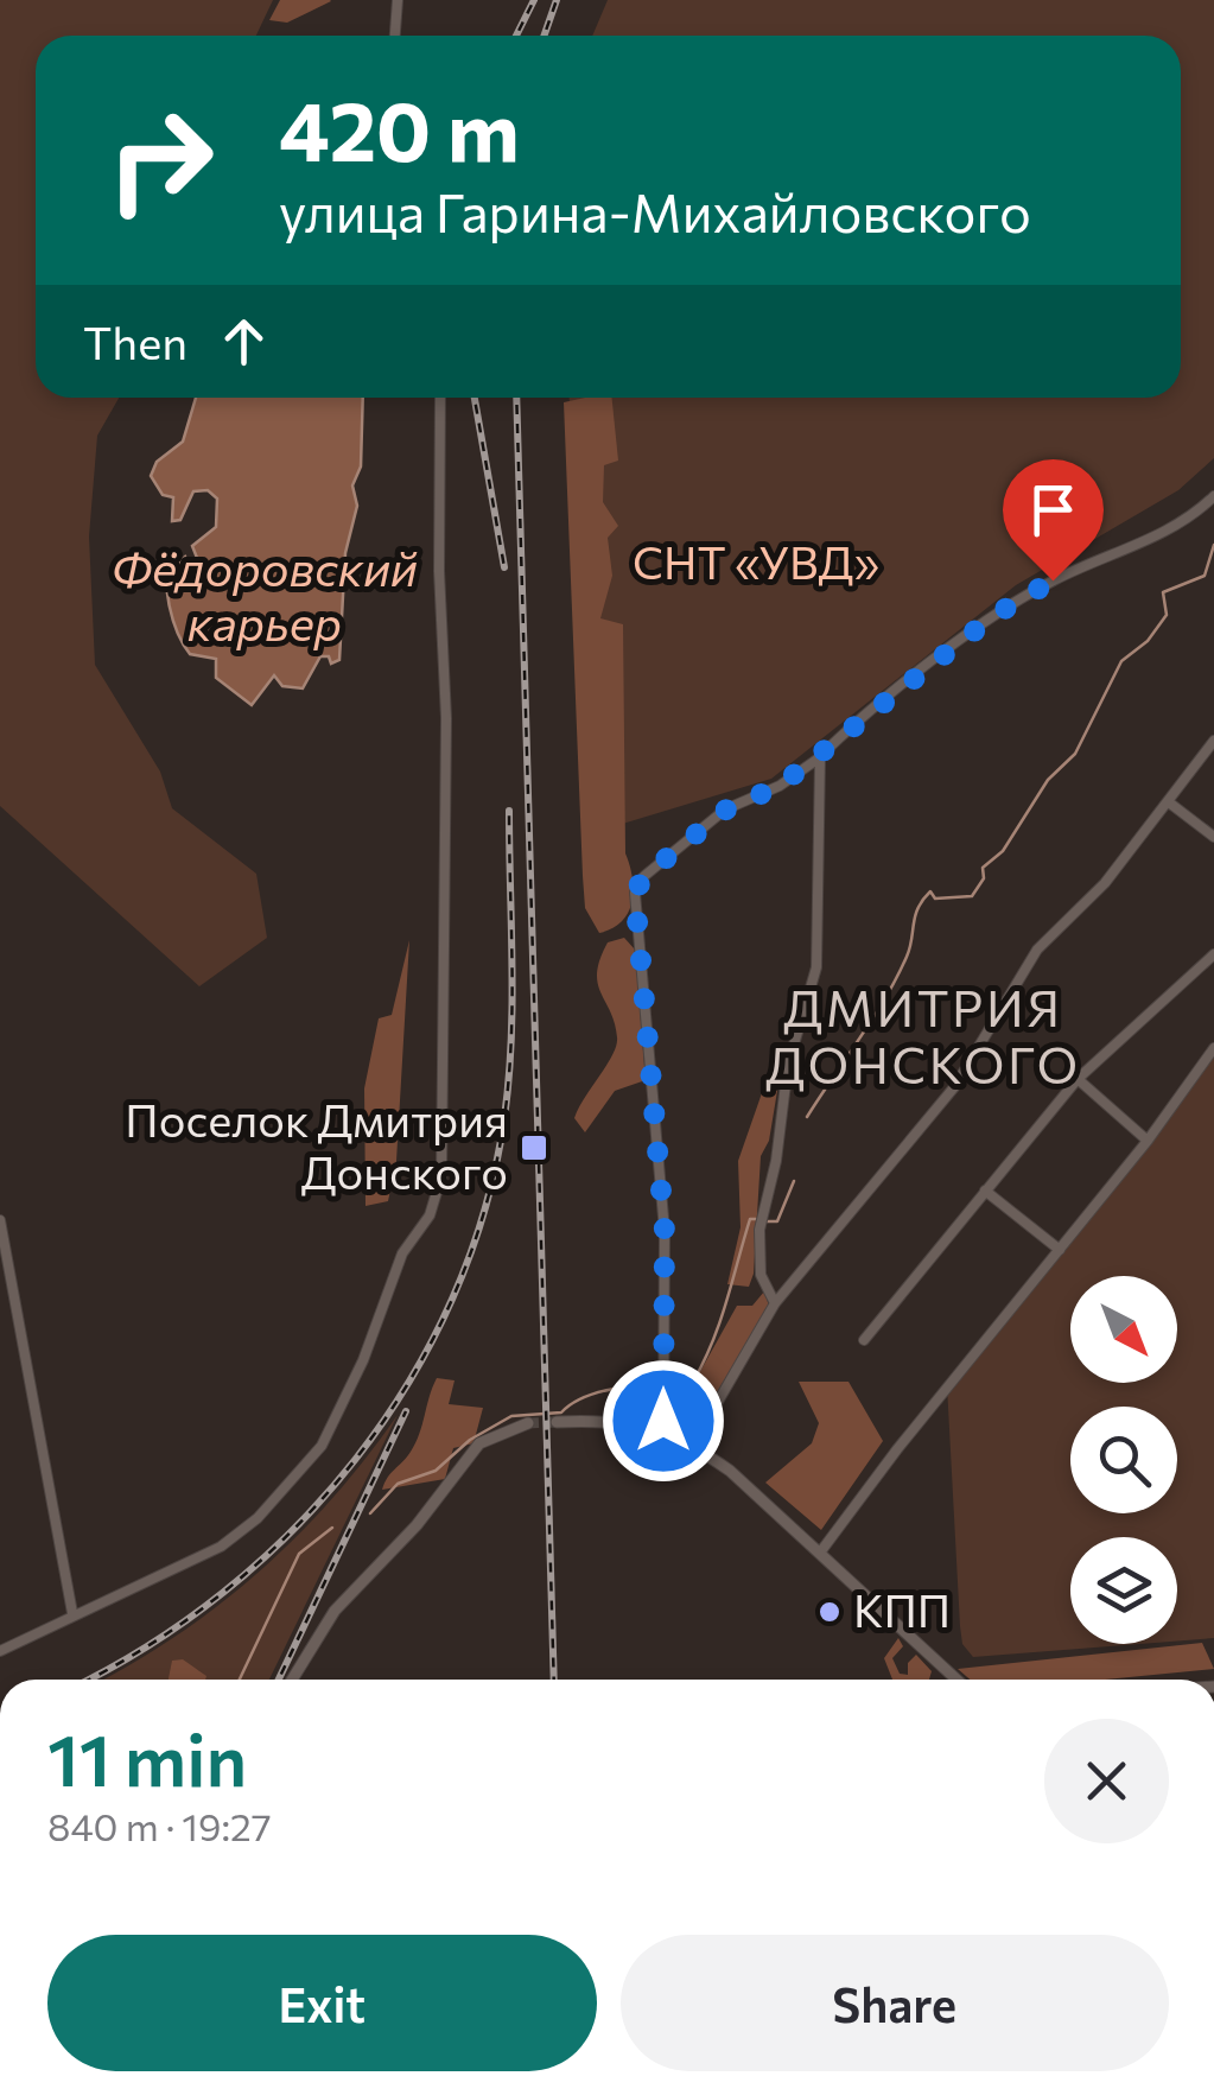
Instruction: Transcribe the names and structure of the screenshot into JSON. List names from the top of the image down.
{
  "districts": ["ДМИТРИЯ ДОНСКОГО"],
  "water": ["Фёдоровский карьер"],
  "parks": ["СНТ «УВД»"],
  "places": {
    "transit": ["Поселок Дмитрия Донского"],
    "other": ["КПП"]
  },
  "north": "bottom right",
  "page": {
    "turn": ["420 m", "улица Гарина-Михайловского"],
    "then": "Then",
    "heading": ["11 min", "840 m · 19:27"],
    "buttons": ["Exit", "Share"]
  }
}
